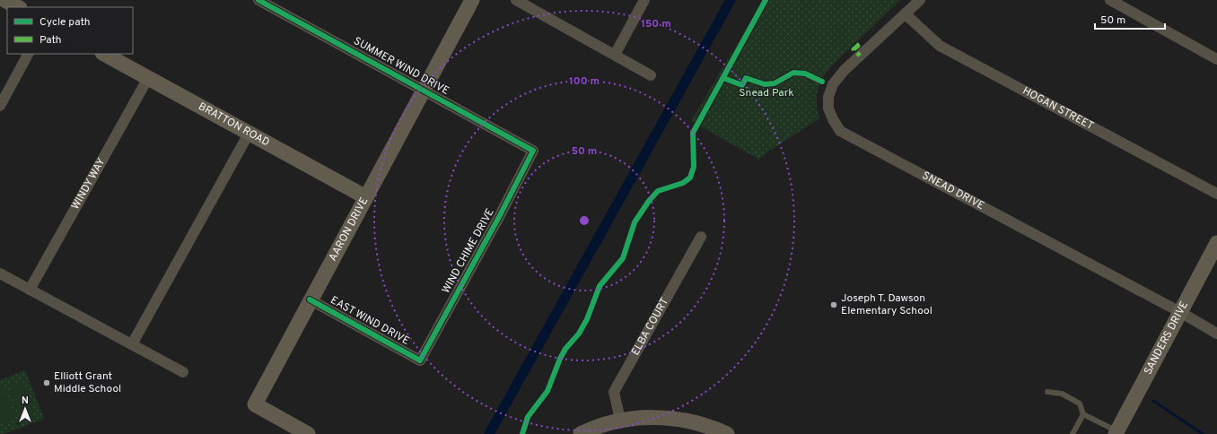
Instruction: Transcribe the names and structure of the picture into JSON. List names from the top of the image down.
{
  "streets": {
    "street": [
      "SUMMER WIND DRIVE",
      "HOGAN STREET",
      "BRATTON ROAD",
      "WINDY WAY",
      "SNEAD DRIVE",
      "AARON DRIVE",
      "WIND CHIME DRIVE",
      "EAST WIND DRIVE",
      "ELBA COURT",
      "SANDERS DRIVE"
    ]
  },
  "crossings": [
    ["SUMMER WIND DRIVE", "AARON DRIVE"],
    ["SUMMER WIND DRIVE", "WIND CHIME DRIVE"],
    ["HOGAN STREET", "SNEAD DRIVE"],
    ["BRATTON ROAD", "WINDY WAY"],
    ["BRATTON ROAD", "AARON DRIVE"],
    ["SNEAD DRIVE", "SANDERS DRIVE"],
    ["AARON DRIVE", "EAST WIND DRIVE"],
    ["WIND CHIME DRIVE", "EAST WIND DRIVE"]
  ],
  "parks": ["Snead Park"],
  "places": ["Joseph T. Dawson Elementary School", "Elliott Grant Middle School"],
  "legend": ["Cycle path", "Path"],
  "scale_bar": "50 m",
  "north": "top",
  "rings": ["150 m", "100 m", "50 m"]
}
